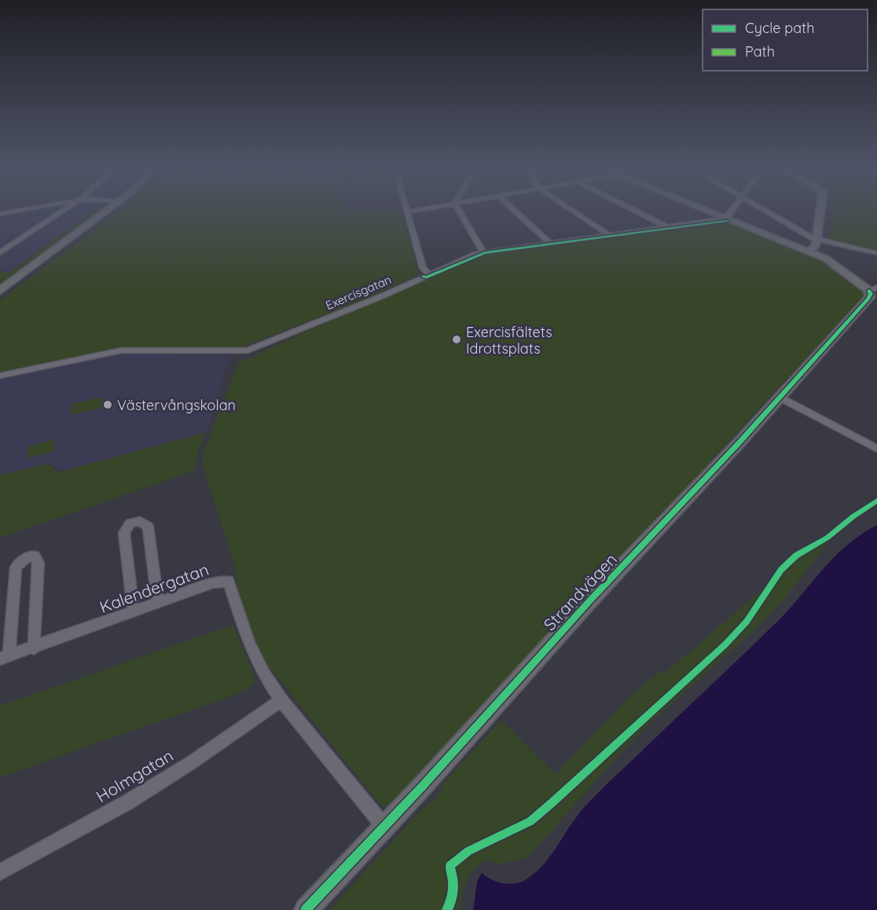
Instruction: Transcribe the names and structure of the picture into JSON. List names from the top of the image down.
{
  "streets": {
    "street": [
      "Exercisgatan",
      "Kalendergatan",
      "Strandvägen",
      "Holmgatan"
    ]
  },
  "crossings": [
    ["Kalendergatan", "Strandvägen"],
    ["Kalendergatan", "Holmgatan"]
  ],
  "places": ["Exercisfältets Idrottsplats", "Västervångskolan"],
  "legend": ["Cycle path", "Path"]
}
